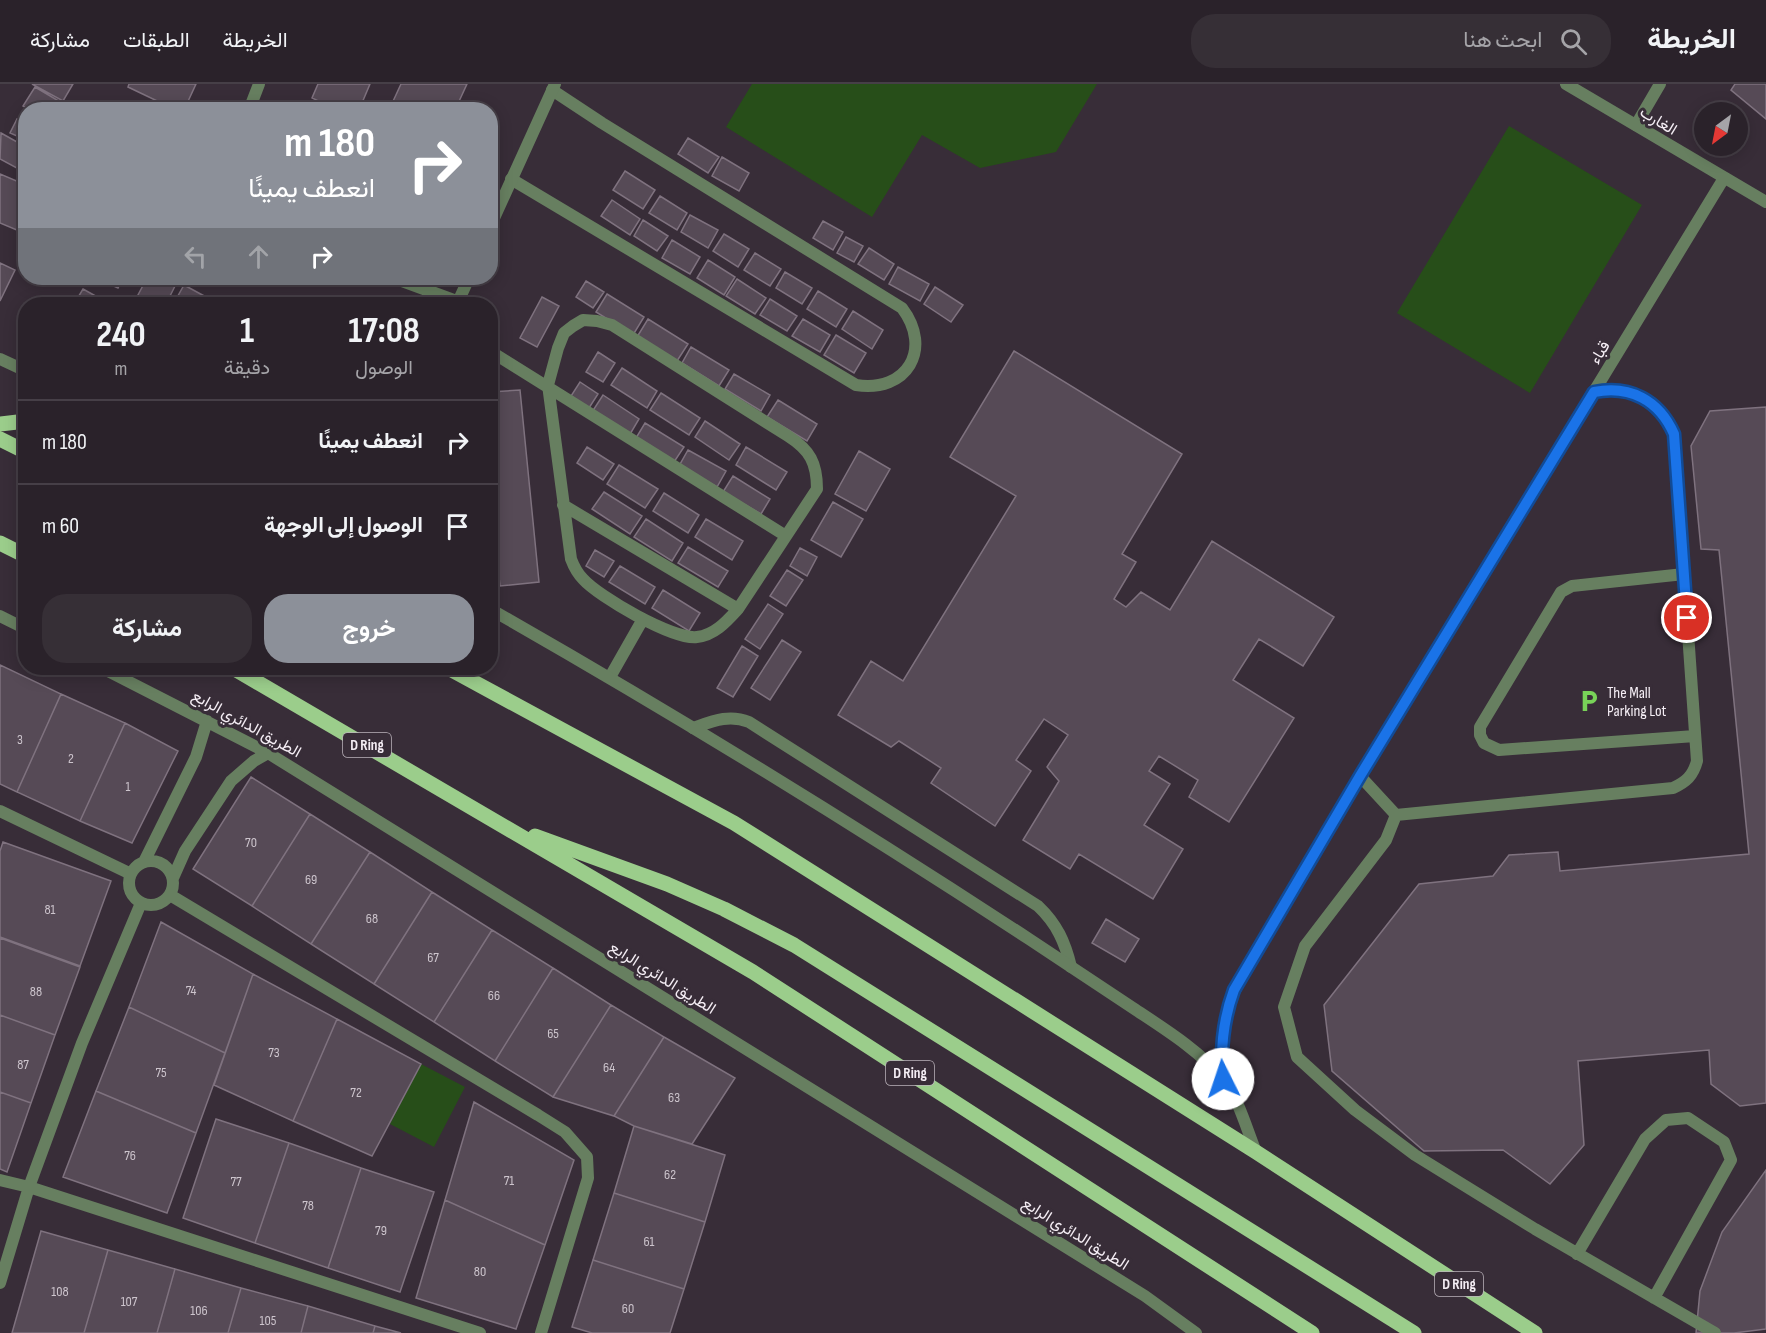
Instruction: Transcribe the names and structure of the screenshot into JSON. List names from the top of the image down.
{
  "streets": {
    "main road": ["D Ring"],
    "street": ["الغارب", "قباء", "الطريق الدائري الرابع"]
  },
  "crossings": [
    ["الغارب", "قباء"]
  ],
  "places": {
    "parking": ["The Mall Parking Lot"]
  },
  "house_numbers": [
    "3",
    "2",
    "1",
    "70",
    "69",
    "81",
    "68",
    "67",
    "74",
    "88",
    "66",
    "65",
    "73",
    "87",
    "64",
    "75",
    "72",
    "63",
    "76",
    "62",
    "71",
    "77",
    "78",
    "79",
    "61",
    "80",
    "108",
    "107",
    "60",
    "106",
    "105"
  ],
  "north": "bottom left",
  "page": {
    "header": "الخريطة",
    "search": "ابحث هنا",
    "nav": ["الخريطة", "الطبقات", "مشاركة"],
    "turn": ["180 m", "انعطف يمينًا"],
    "eta": [
      "17:08",
      "الوصول",
      "1",
      "دقيقة",
      "240",
      "m"
    ],
    "list": [
      {
        "name": "انعطف يمينًا",
        "value": "180 m"
      },
      {
        "name": "الوصول إلى الوجهة",
        "value": "60 m"
      }
    ],
    "buttons": ["خروج", "مشاركة"]
  }
}
